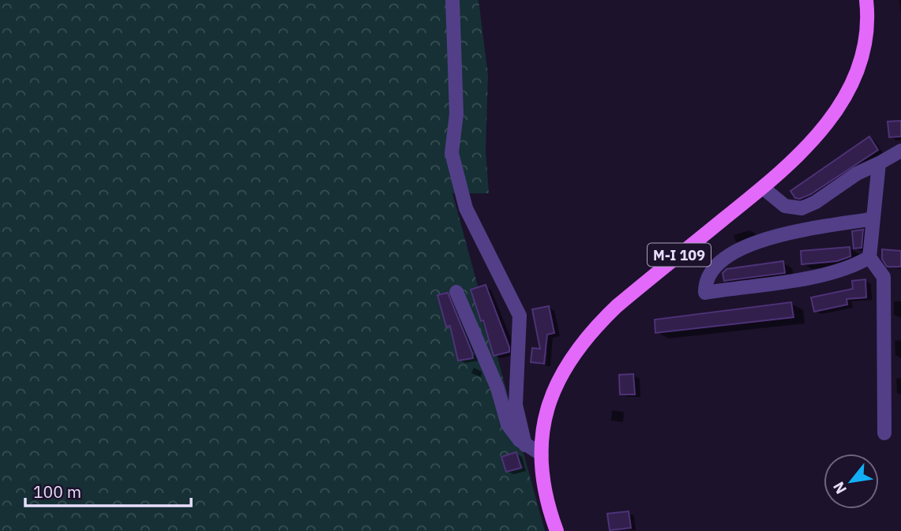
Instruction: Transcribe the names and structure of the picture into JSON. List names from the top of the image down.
{
  "streets": {
    "main road": ["M-I 109"]
  },
  "scale_bar": "100 m",
  "north": "bottom left"
}
